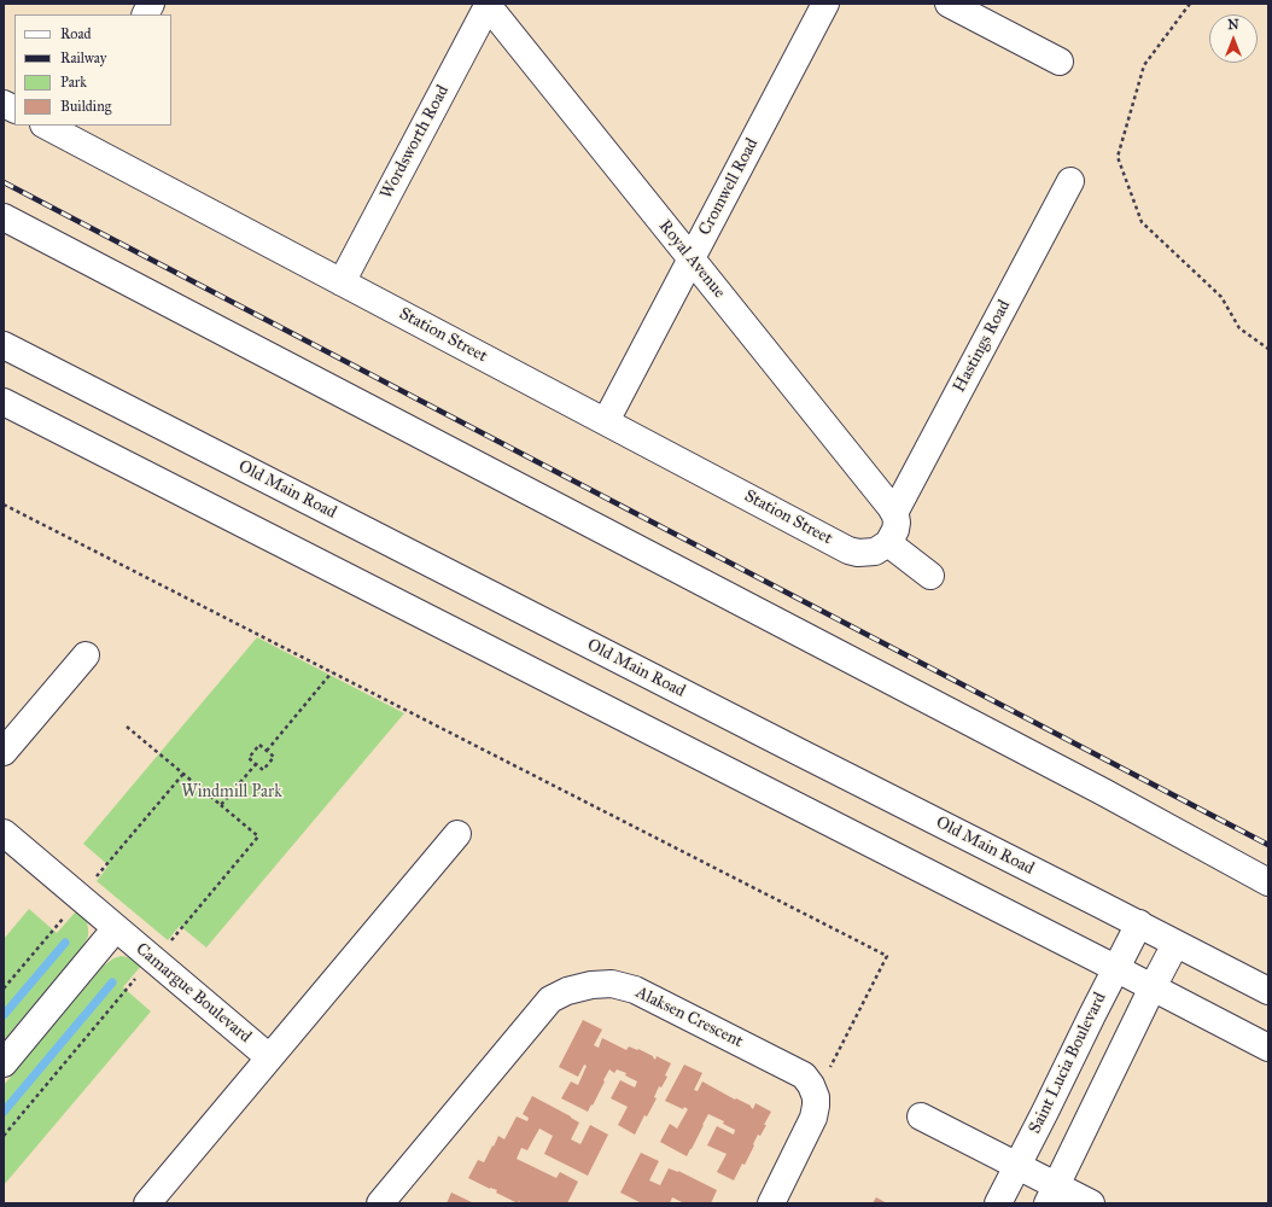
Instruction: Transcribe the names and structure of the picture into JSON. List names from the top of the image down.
{
  "streets": {
    "street": [
      "Wordsworth Road",
      "Cromwell Road",
      "Royal Avenue",
      "Station Street",
      "Hastings Road",
      "Old Main Road",
      "Camargue Boulevard",
      "Alaksen Crescent",
      "Saint Lucia Boulevard"
    ]
  },
  "crossings": [
    ["Wordsworth Road", "Royal Avenue"],
    ["Wordsworth Road", "Station Street"],
    ["Cromwell Road", "Royal Avenue"],
    ["Cromwell Road", "Station Street"],
    ["Royal Avenue", "Hastings Road"],
    ["Station Street", "Hastings Road"],
    ["Old Main Road", "Saint Lucia Boulevard"]
  ],
  "parks": ["Windmill Park"],
  "legend": [
    "Road",
    "Railway",
    "Park",
    "Building"
  ],
  "north": "top"
}
